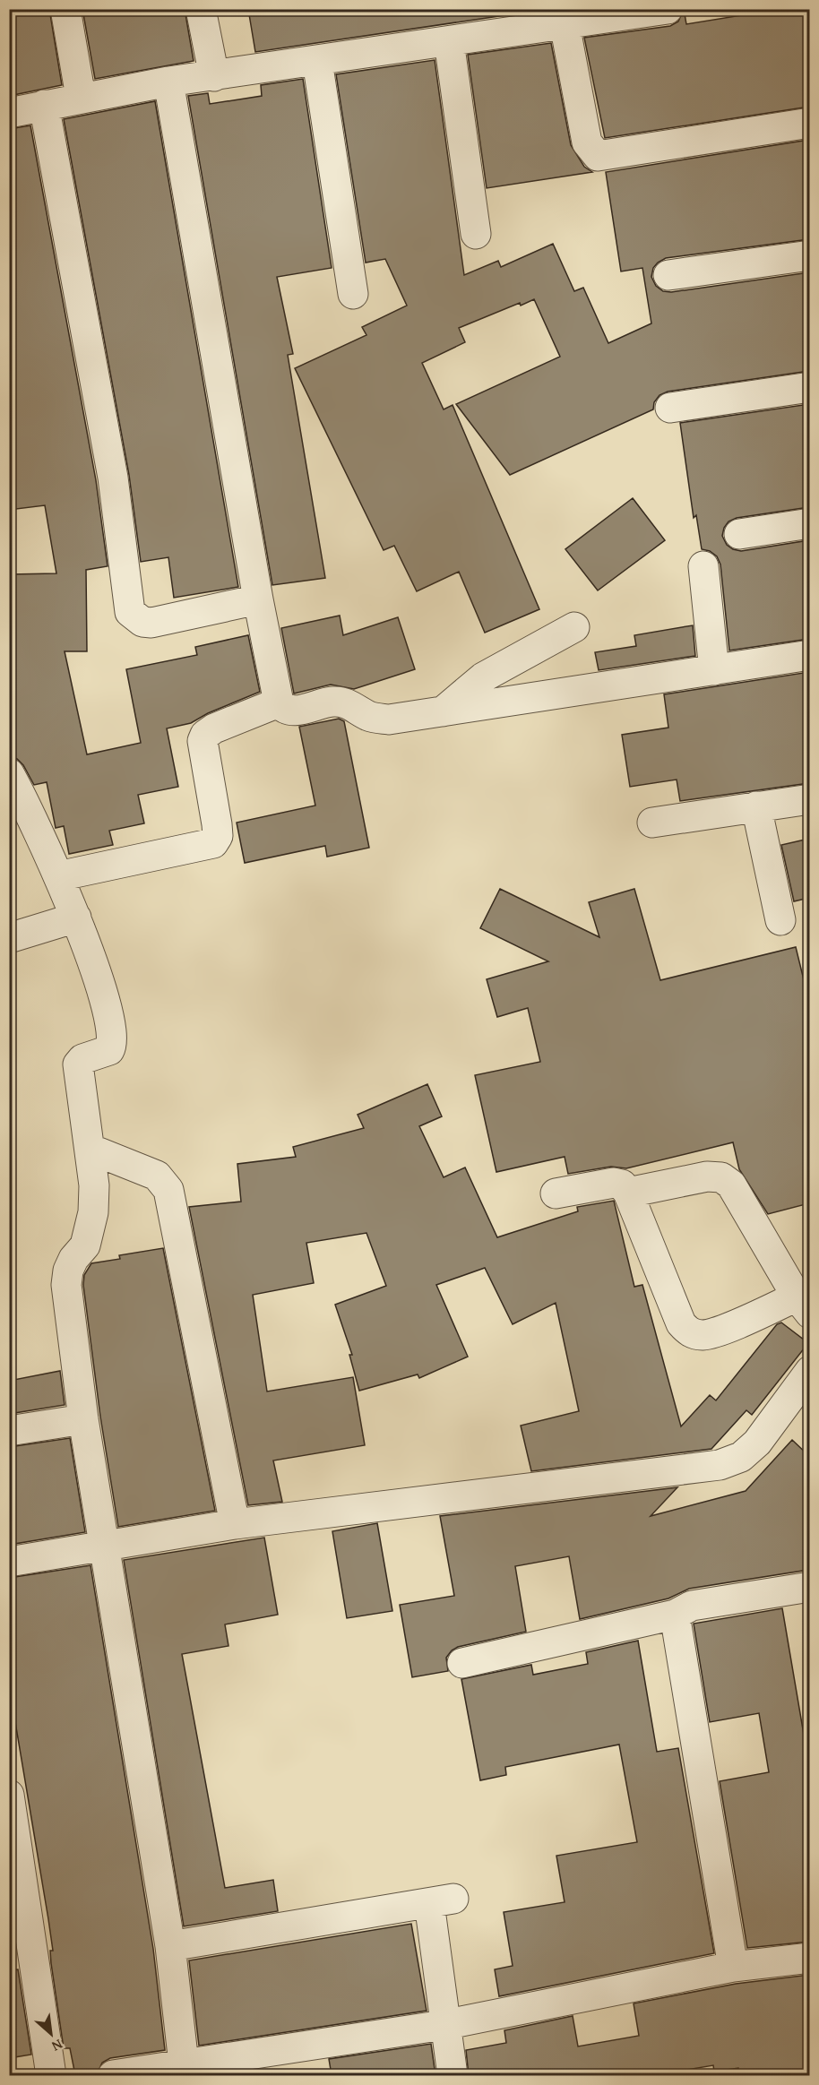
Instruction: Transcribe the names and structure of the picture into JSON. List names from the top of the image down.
{
  "north": "bottom right"
}
